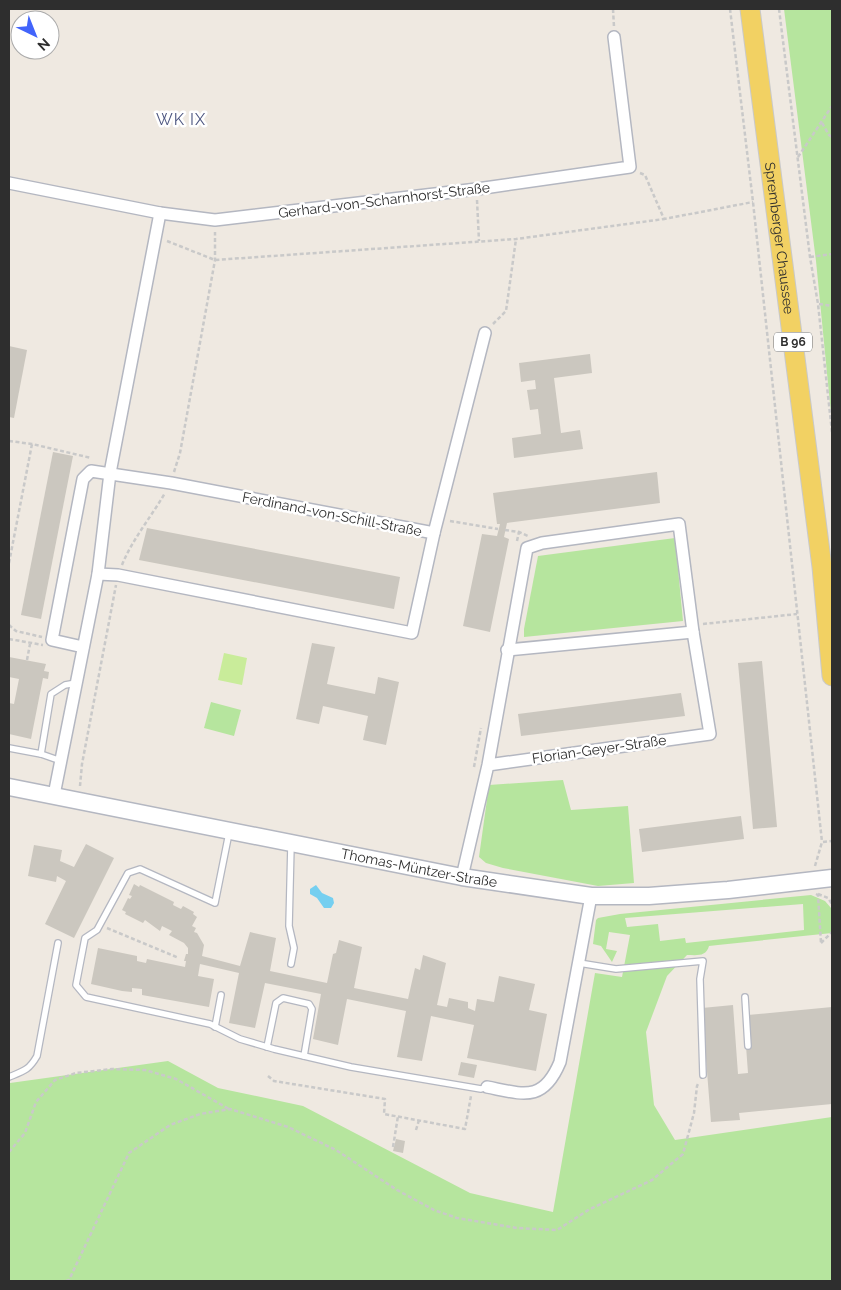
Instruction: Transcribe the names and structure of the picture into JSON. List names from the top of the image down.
{
  "streets": {
    "main road": ["Spremberger Chaussee", "B 96"],
    "street": [
      "Gerhard-von-Scharnhorst-Straße",
      "Ferdinand-von-Schill-Straße",
      "Florian-Geyer-Straße",
      "Thomas-Müntzer-Straße"
    ]
  },
  "districts": ["WK IX"],
  "north": "bottom right"
}
